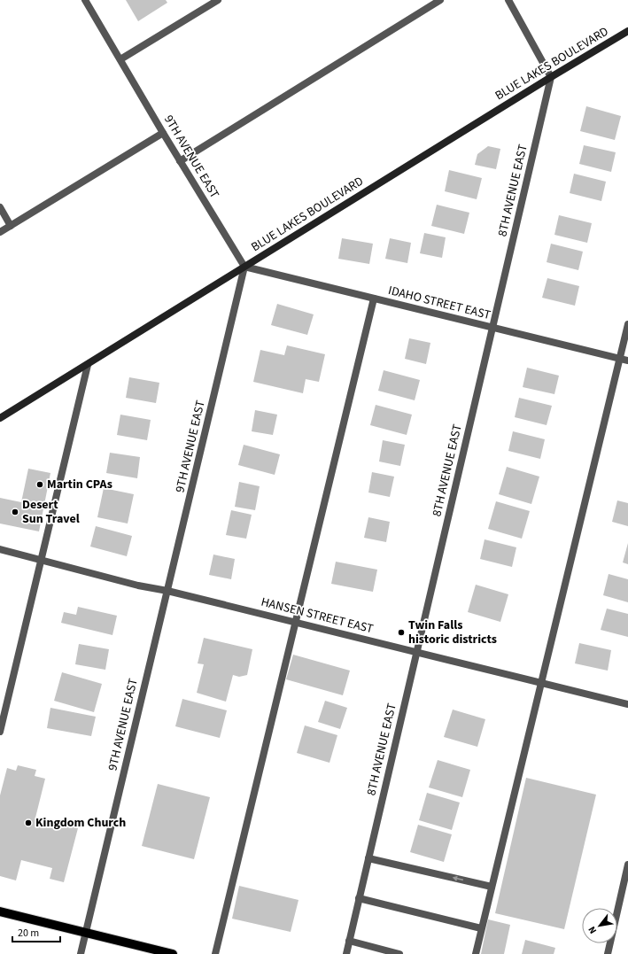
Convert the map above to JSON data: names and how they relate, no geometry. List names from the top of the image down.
{
  "streets": {
    "main road": ["BLUE LAKES BOULEVARD"],
    "street": [
      "9TH AVENUE EAST",
      "8TH AVENUE EAST",
      "IDAHO STREET EAST",
      "HANSEN STREET EAST"
    ]
  },
  "crossings": [
    ["BLUE LAKES BOULEVARD", "9TH AVENUE EAST"],
    ["BLUE LAKES BOULEVARD", "8TH AVENUE EAST"],
    ["BLUE LAKES BOULEVARD", "IDAHO STREET EAST"],
    ["9TH AVENUE EAST", "IDAHO STREET EAST"],
    ["9TH AVENUE EAST", "HANSEN STREET EAST"],
    ["8TH AVENUE EAST", "IDAHO STREET EAST"],
    ["8TH AVENUE EAST", "HANSEN STREET EAST"]
  ],
  "places": [
    "Martin CPAs",
    "Desert Sun Travel",
    "Twin Falls historic districts",
    "Kingdom Church"
  ],
  "scale_bar": "20 m",
  "north": "bottom left"
}
